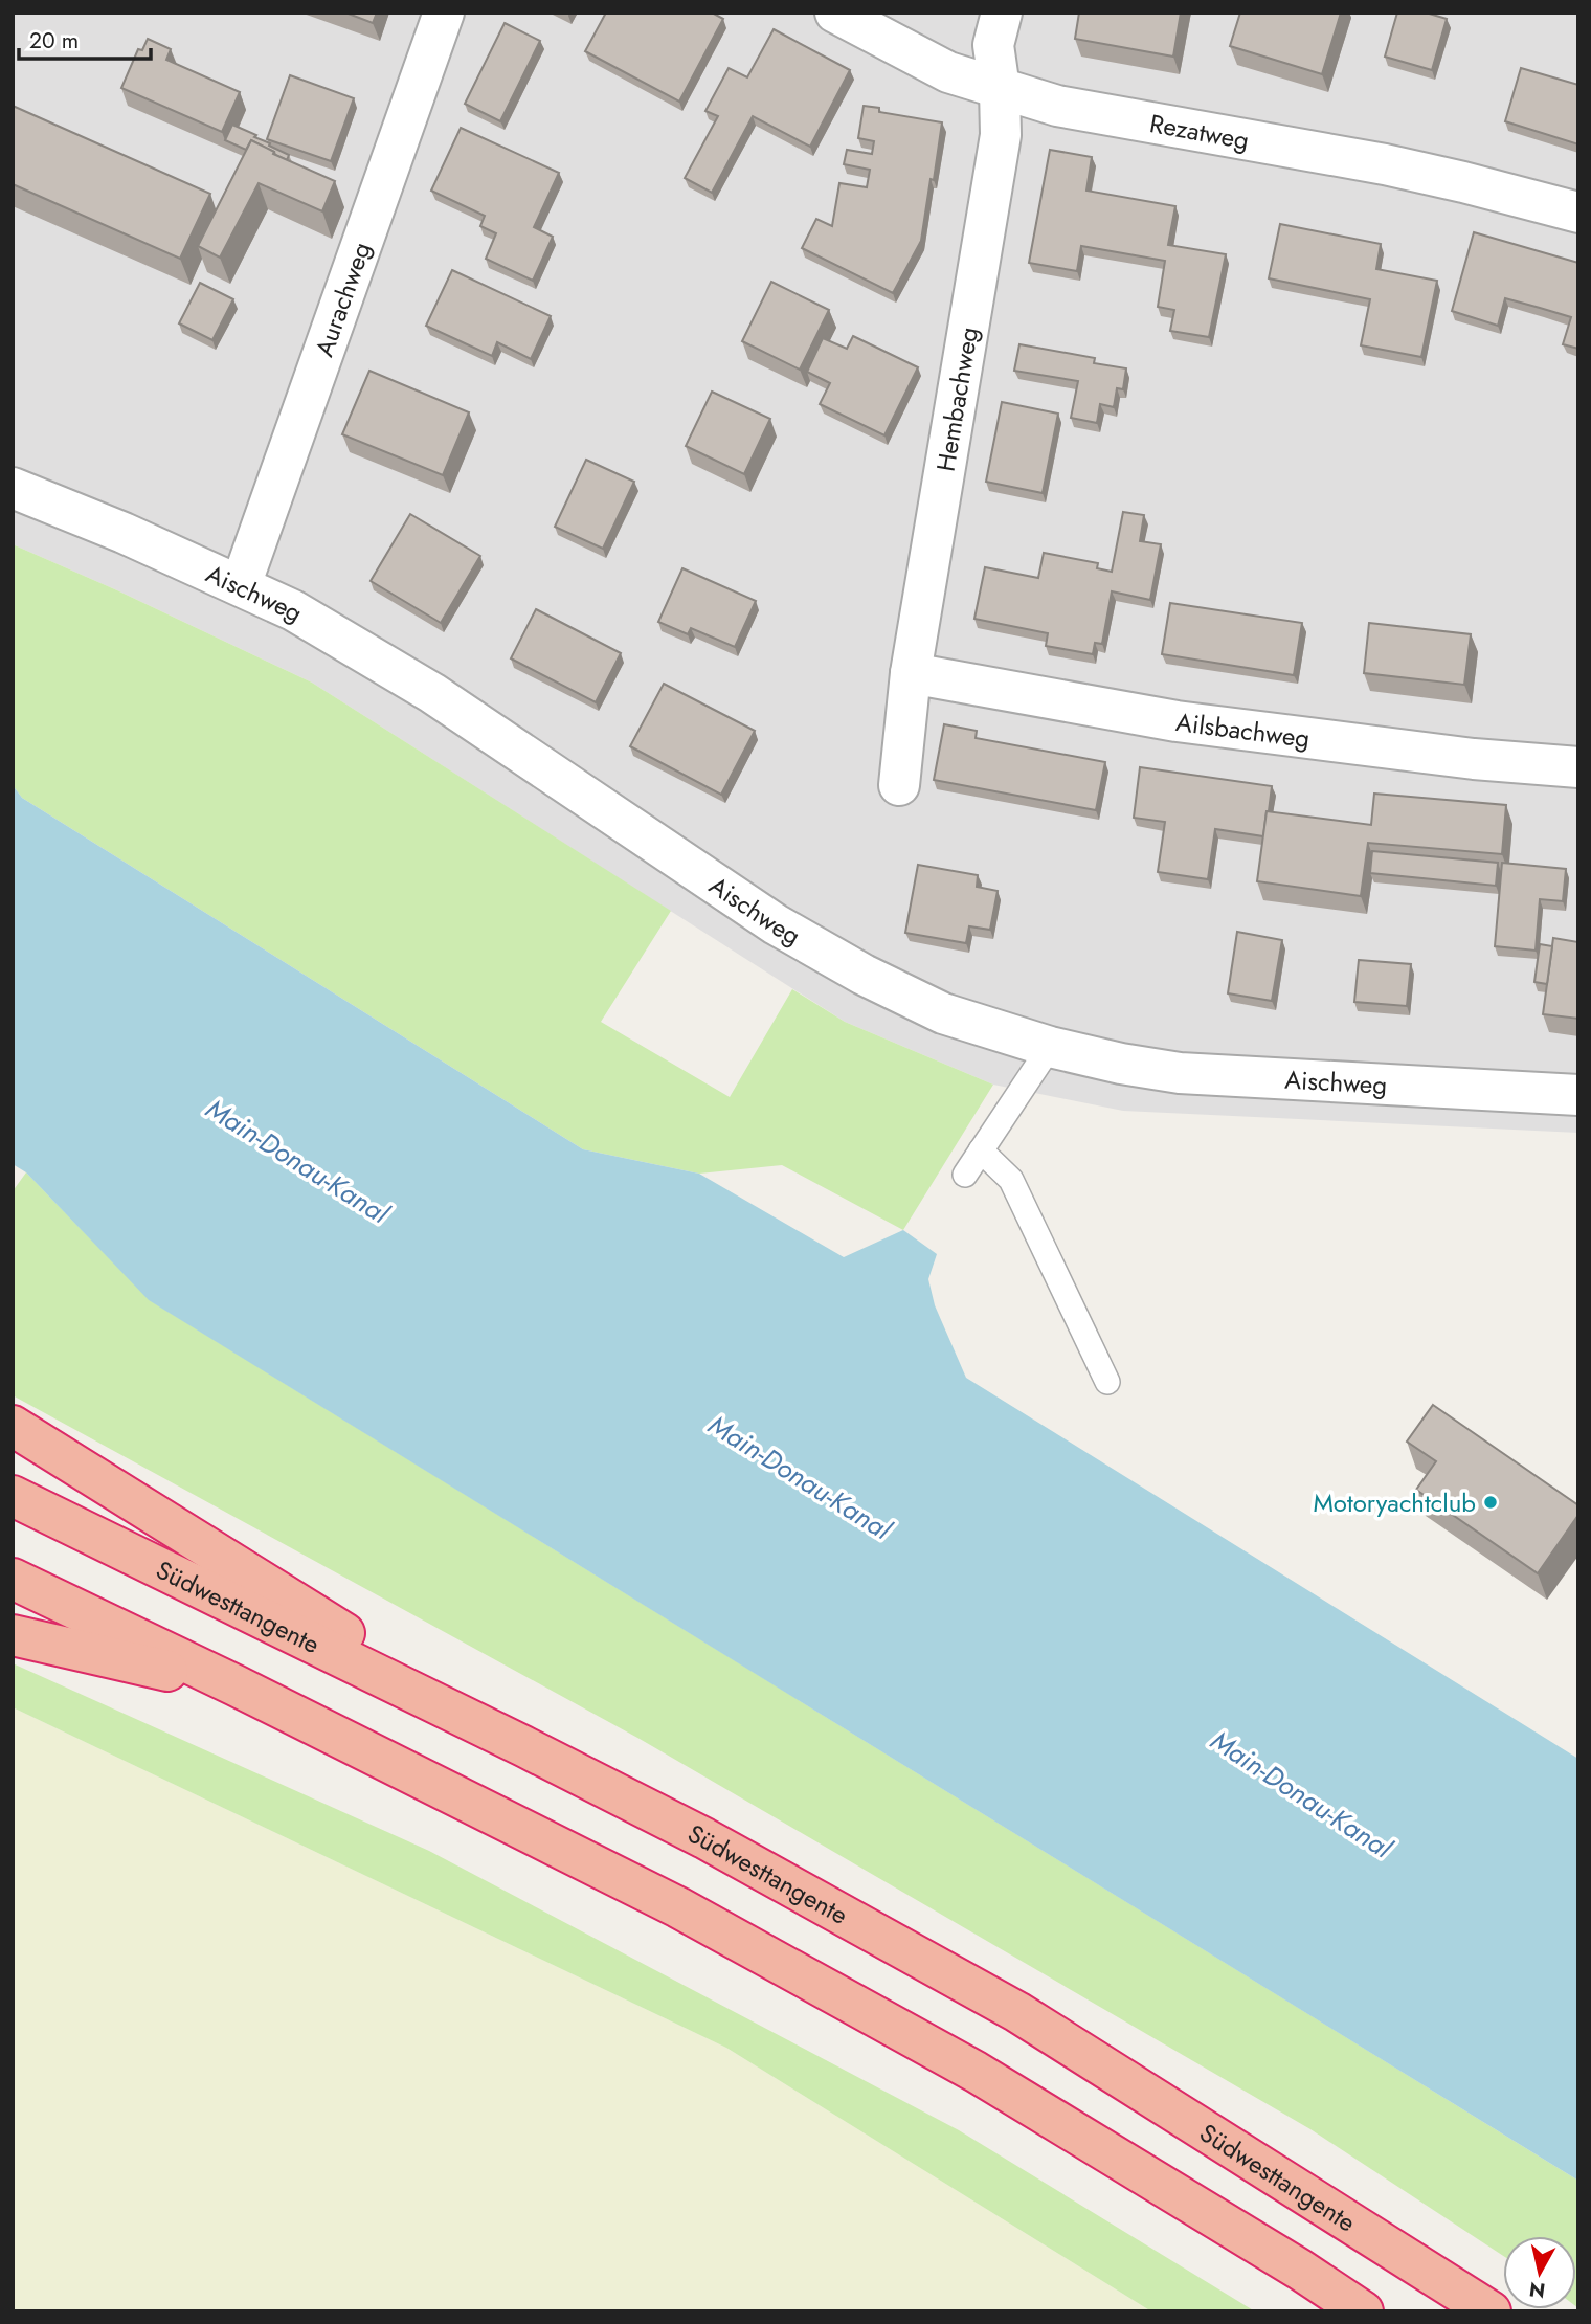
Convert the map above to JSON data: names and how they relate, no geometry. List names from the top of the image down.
{
  "streets": {
    "highway": ["Südwesttangente"],
    "street": [
      "Rezatweg",
      "Aurachweg",
      "Hembachweg",
      "Aischweg",
      "Ailsbachweg"
    ]
  },
  "crossings": [
    ["Rezatweg", "Hembachweg"],
    ["Aurachweg", "Aischweg"],
    ["Hembachweg", "Ailsbachweg"]
  ],
  "water": ["Main-Donau-Kanal"],
  "places": ["Motoryachtclub"],
  "scale_bar": "20 m",
  "north": "bottom"
}
